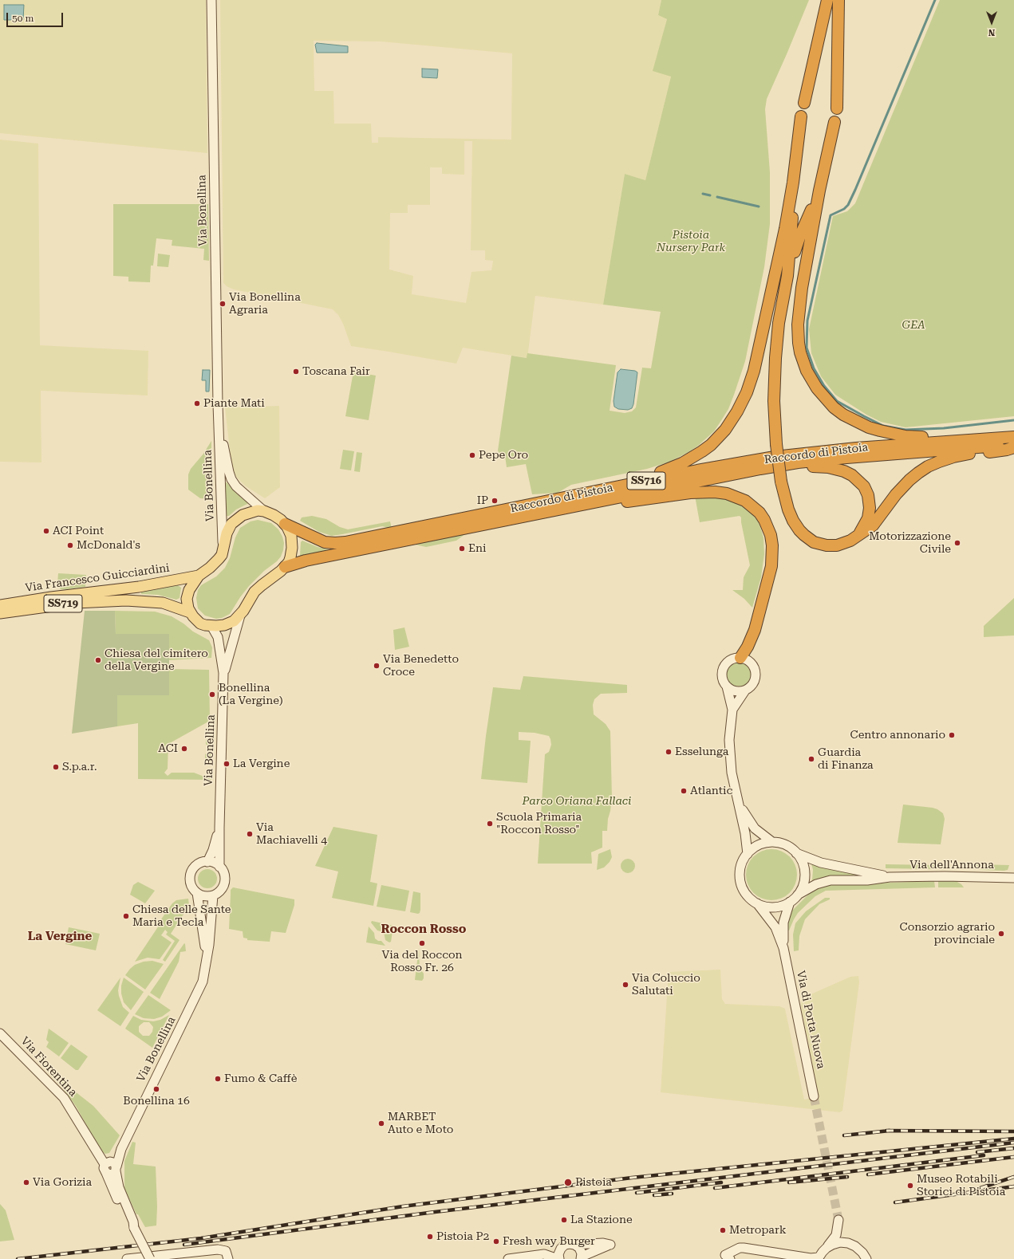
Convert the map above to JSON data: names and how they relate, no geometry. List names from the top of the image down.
{
  "streets": {
    "highway": ["Raccordo di Pistoia", "SS716"],
    "main road": [
      "Via Bonellina",
      "Via Francesco Guicciardini",
      "SS719",
      "Via dell'Annona",
      "Via di Porta Nuova",
      "Via Fiorentina"
    ]
  },
  "crossings": [
    ["Via Bonellina", "Via Fiorentina"],
    ["Via dell'Annona", "Via di Porta Nuova"]
  ],
  "districts": ["Roccon Rosso", "La Vergine"],
  "parks": ["Pistoia Nursery Park", "GEA", "Parco Oriana Fallaci"],
  "places": [
    "Via Bonellina Agraria",
    "Toscana Fair",
    "Piante Mati",
    "Pepe Oro",
    "IP",
    "ACI Point",
    "Motorizzazione Civile",
    "McDonald's",
    "Eni",
    "Chiesa del cimitero della Vergine",
    "Via Benedetto Croce",
    "Bonellina (La Vergine)",
    "Centro annonario",
    "ACI",
    "Esselunga",
    "Guardia di Finanza",
    "La Vergine",
    "S.p.a.r.",
    "Atlantic",
    "Scuola Primaria \"Roccon Rosso\"",
    "Via Machiavelli 4",
    "Chiesa delle Sante Maria e Tecla",
    "Consorzio agrario provinciale",
    "Via del Roccon Rosso Fr. 26",
    "Via Coluccio Salutati",
    "Fumo & Caffè",
    "Bonellina 16",
    "MARBET Auto e Moto",
    "Via Gorizia",
    "Pistoia",
    "Museo Rotabili Storici di Pistoia",
    "La Stazione",
    "Metropark",
    "Pistoia P2",
    "Fresh way Burger"
  ],
  "scale_bar": "50 m",
  "north": "bottom"
}
